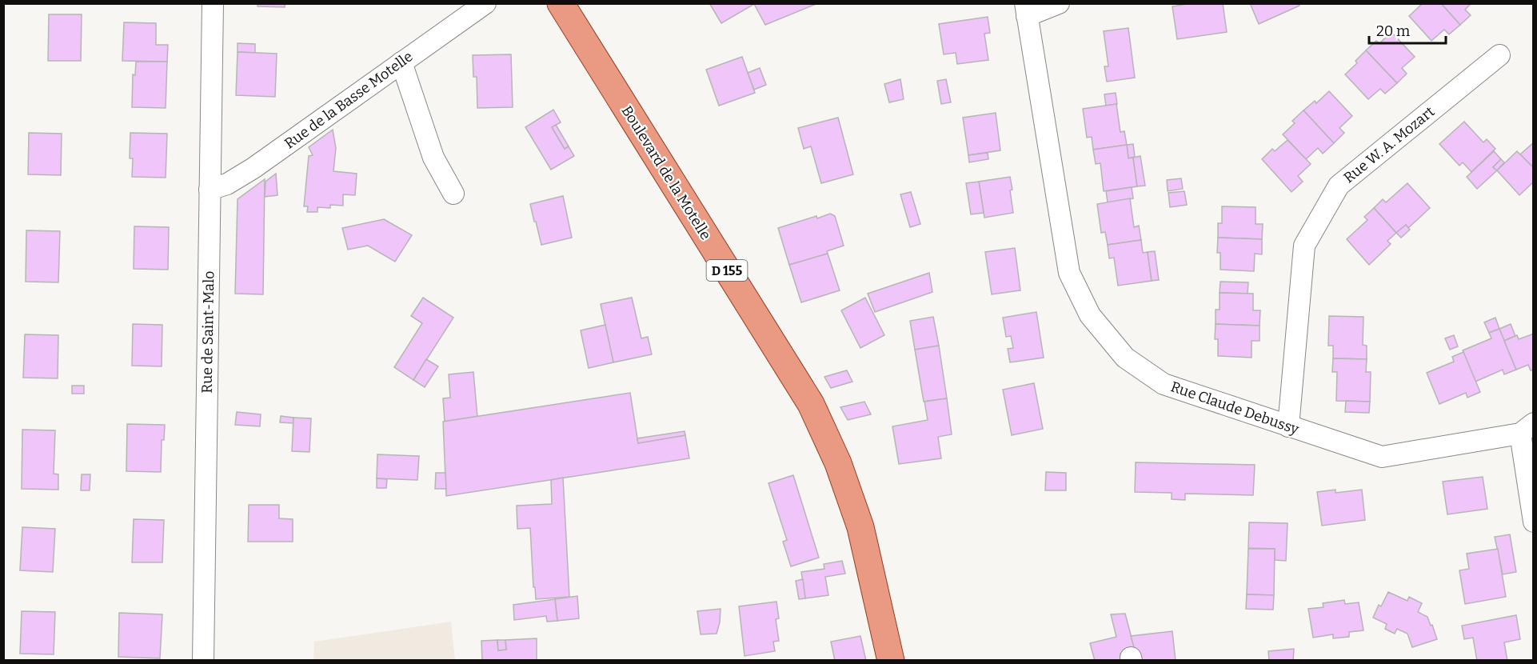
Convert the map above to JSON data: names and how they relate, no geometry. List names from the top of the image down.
{
  "streets": {
    "main road": ["Boulevard de la Motelle", "D 155"],
    "street": [
      "Rue de la Basse Motelle",
      "Rue W. A. Mozart",
      "Rue de Saint-Malo",
      "Rue Claude Debussy"
    ]
  },
  "crossings": [
    ["Rue de la Basse Motelle", "Rue de Saint-Malo"],
    ["Rue W. A. Mozart", "Rue Claude Debussy"]
  ],
  "scale_bar": "20 m"
}
